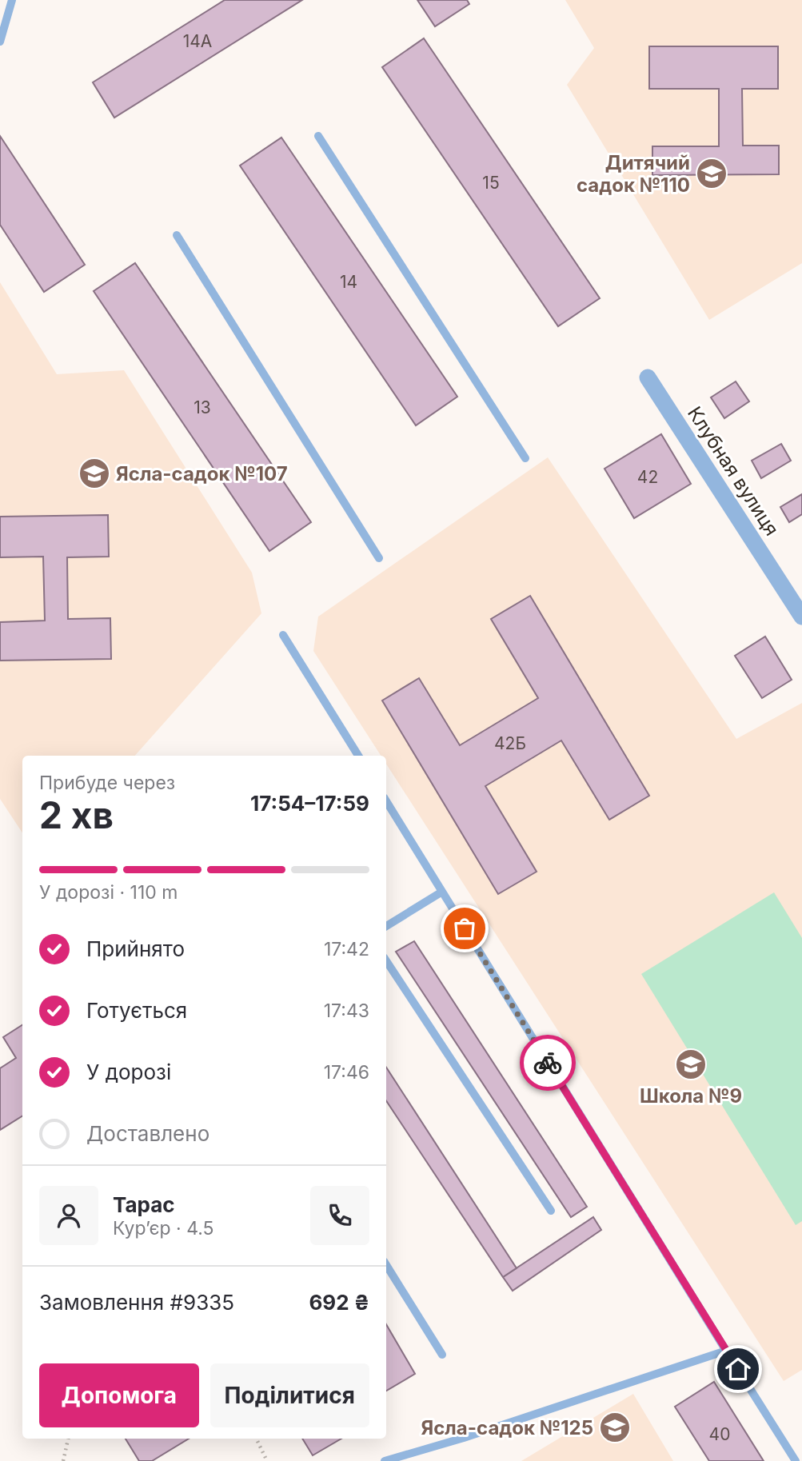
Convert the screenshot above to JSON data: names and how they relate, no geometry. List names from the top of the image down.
{
  "streets": {
    "street": ["Клубная вулиця"]
  },
  "places": {
    "school or university": [
      "Дитячий садок №110",
      "Ясла-садок №107",
      "Школа №9",
      "Ясла-садок №125"
    ]
  },
  "house_numbers": [
    "14А",
    "15",
    "14",
    "13",
    "42",
    "42Б",
    "40"
  ],
  "page": {
    "heading": ["2 хв", "Прибуде через", "17:54–17:59"],
    "panel": [
      "Тарас",
      "Кур’єр · 4.5",
      "Замовлення #9335",
      "692 ₴"
    ],
    "bar": "У дорозі · 110 m",
    "list": [
      ["Прийнято", "17:42"],
      ["Готується", "17:43"],
      ["У дорозі", "17:46"],
      "Доставлено"
    ],
    "buttons": ["Допомога", "Поділитися"]
  }
}
